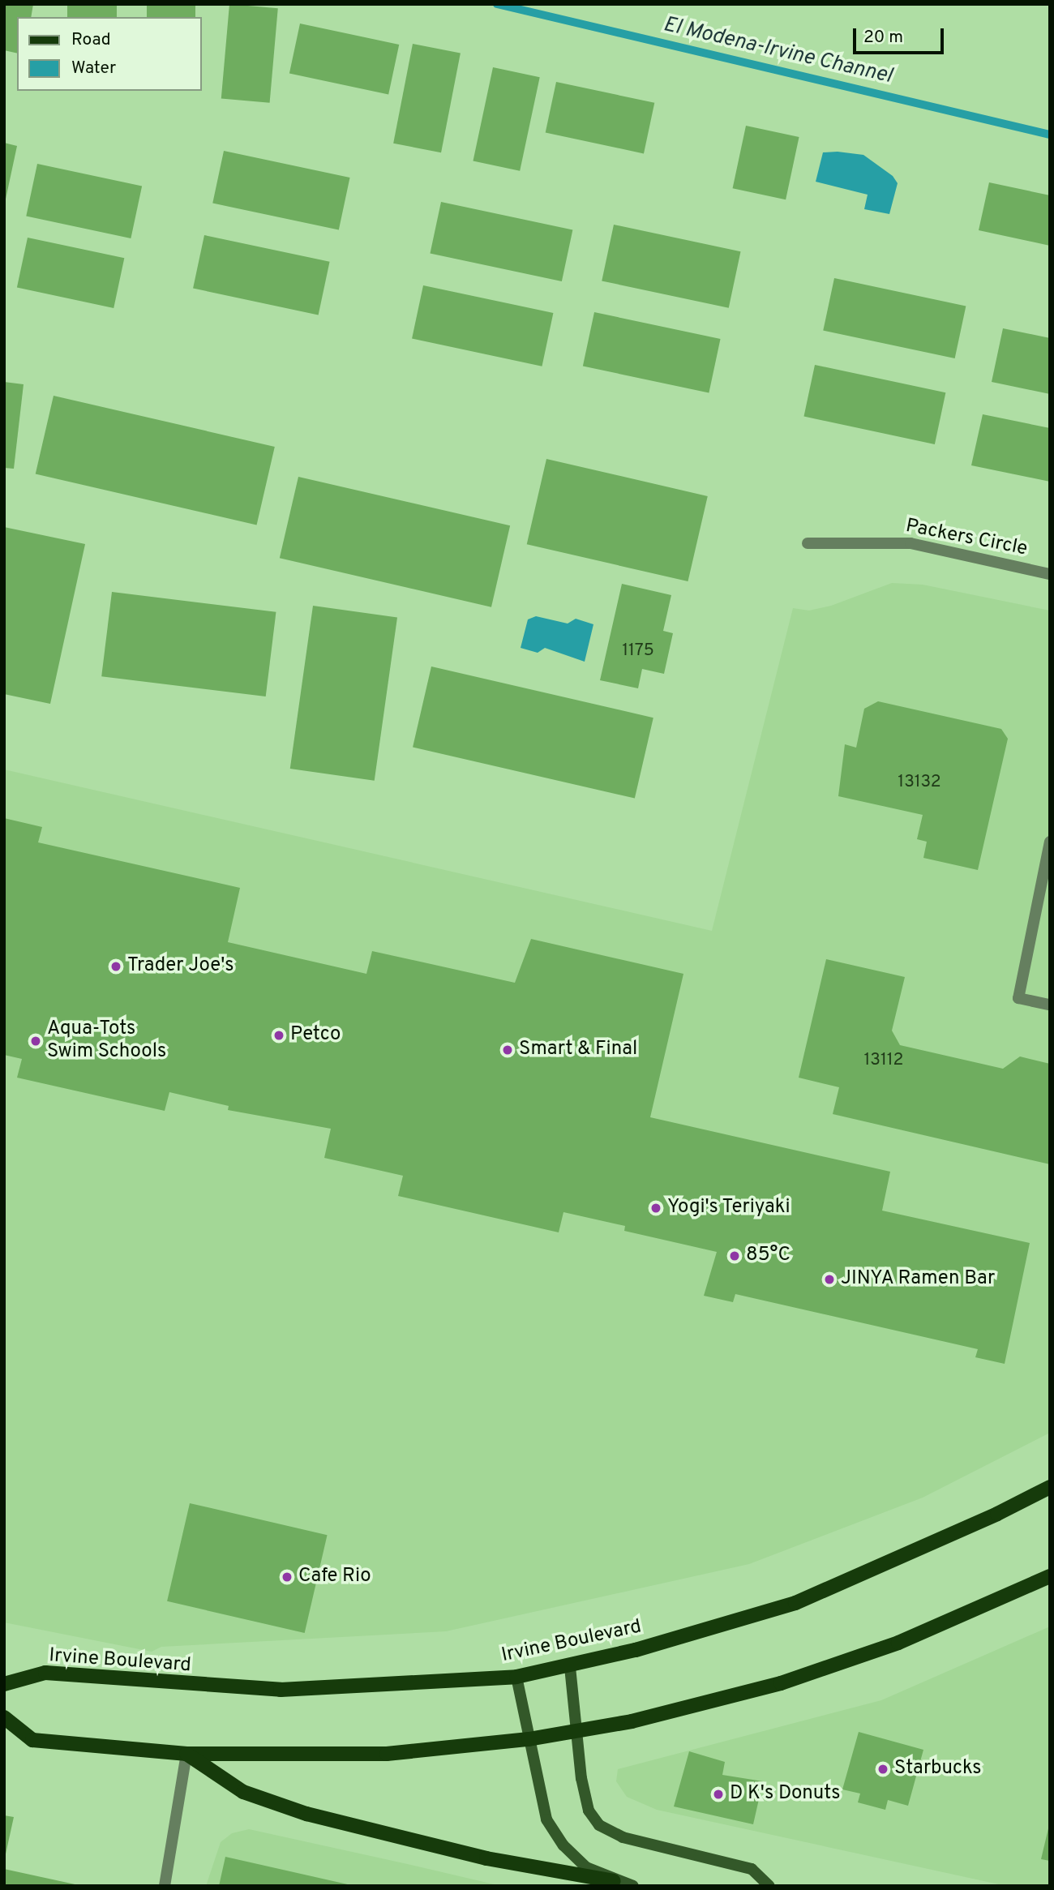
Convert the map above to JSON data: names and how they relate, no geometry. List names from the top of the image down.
{
  "streets": {
    "main road": ["Irvine Boulevard"],
    "street": ["Packers Circle"]
  },
  "water": ["El Modena-Irvine Channel"],
  "places": [
    "Trader Joe's",
    "Petco",
    "Aqua-Tots Swim Schools",
    "Smart & Final",
    "Yogi's Teriyaki",
    "85°C",
    "JINYA Ramen Bar",
    "Cafe Rio",
    "Starbucks",
    "D K's Donuts"
  ],
  "house_numbers": ["1175", "13132", "13112"],
  "legend": ["Road", "Water"],
  "scale_bar": "20 m"
}
